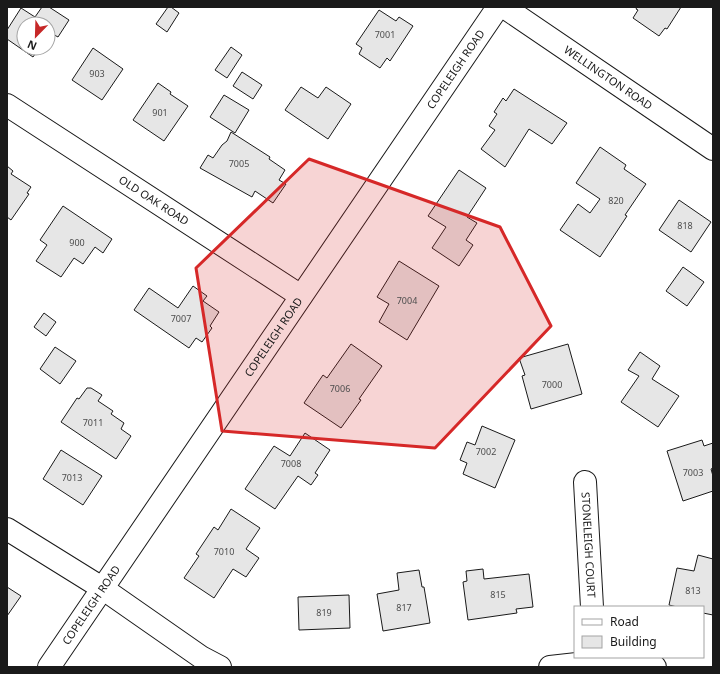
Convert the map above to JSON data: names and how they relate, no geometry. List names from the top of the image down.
{
  "streets": {
    "street": [
      "COPELEIGH ROAD",
      "WELLINGTON ROAD",
      "OLD OAK ROAD",
      "STONELEIGH COURT"
    ]
  },
  "crossings": [
    ["COPELEIGH ROAD", "OLD OAK ROAD"]
  ],
  "house_numbers": [
    "7001",
    "903",
    "901",
    "7005",
    "820",
    "818",
    "900",
    "7004",
    "7007",
    "7000",
    "7006",
    "7011",
    "7002",
    "7008",
    "7003",
    "7013",
    "7010",
    "813",
    "815",
    "817",
    "819"
  ],
  "legend": ["Road", "Building"],
  "north": "bottom left"
}
